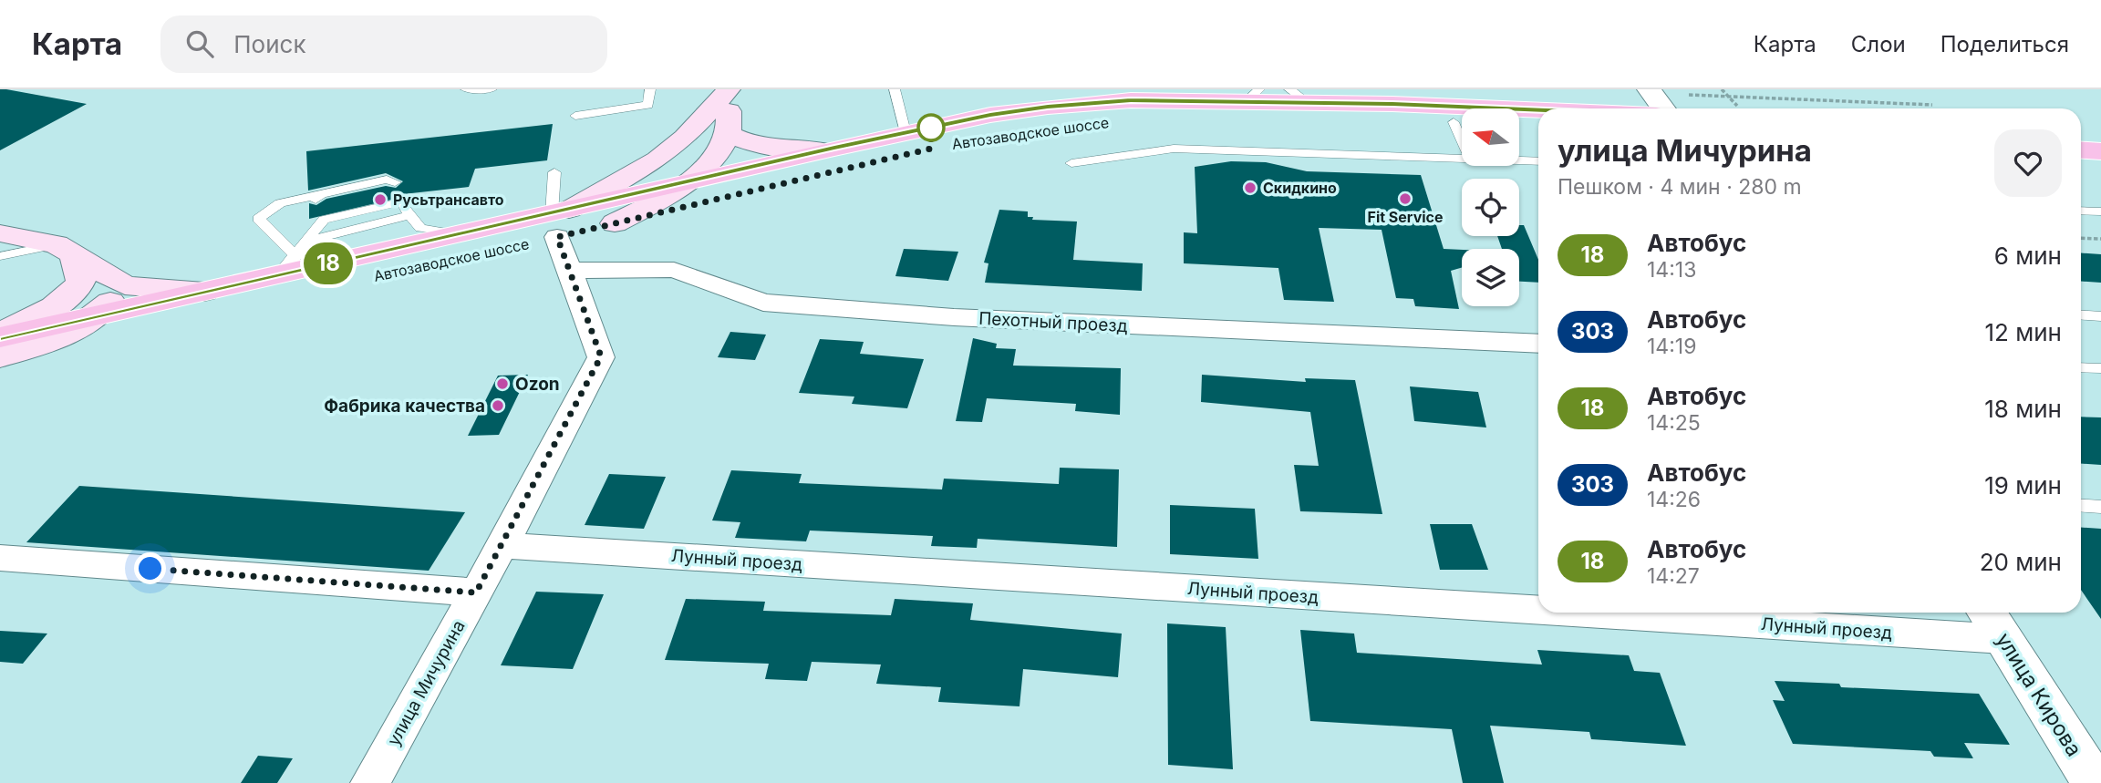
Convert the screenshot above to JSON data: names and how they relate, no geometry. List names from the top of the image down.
{
  "streets": {
    "main road": ["Автозаводское шоссе"],
    "street": [
      "Пехотный проезд",
      "Лунный проезд",
      "улица Мичурина",
      "улица Кирова"
    ]
  },
  "crossings": [
    ["Автозаводское шоссе", "улица Мичурина"],
    ["Пехотный проезд", "улица Мичурина"],
    ["Лунный проезд", "улица Мичурина"],
    ["Лунный проезд", "улица Кирова"]
  ],
  "places": [
    "Скидкино",
    "Fit Service",
    "Русьтрансавто",
    "Ozon",
    "Фабрика качества"
  ],
  "lines": ["bus line 18"],
  "north": "left",
  "page": {
    "header": "Карта",
    "search": "Поиск",
    "nav": ["Карта", "Слои", "Поделиться"],
    "on_map": "18",
    "heading": ["улица Мичурина", "Пешком · 4 мин · 280 m"],
    "list": [
      {
        "mark": "18",
        "name": "Автобус",
        "note": "14:13",
        "value": "6 мин"
      },
      {
        "mark": "303",
        "name": "Автобус",
        "note": "14:19",
        "value": "12 мин"
      },
      {
        "mark": "18",
        "name": "Автобус",
        "note": "14:25",
        "value": "18 мин"
      },
      {
        "mark": "303",
        "name": "Автобус",
        "note": "14:26",
        "value": "19 мин"
      },
      {
        "mark": "18",
        "name": "Автобус",
        "note": "14:27",
        "value": "20 мин"
      }
    ]
  }
}
